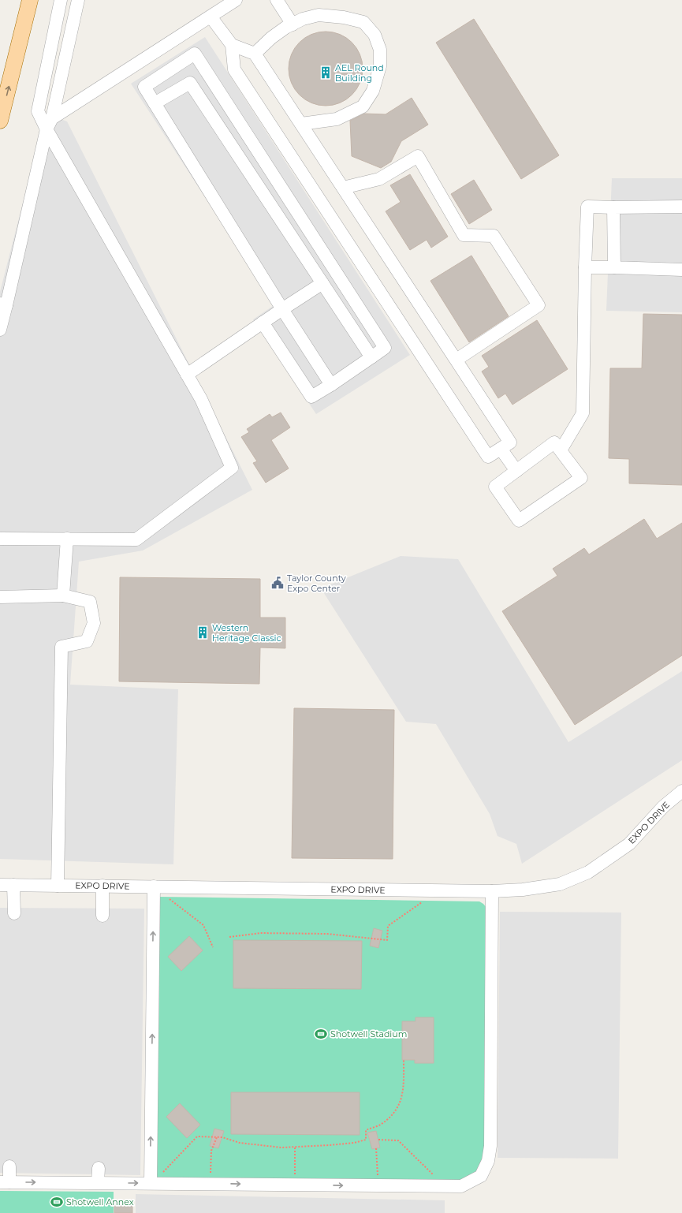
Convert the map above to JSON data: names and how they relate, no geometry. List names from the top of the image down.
{
  "streets": {
    "street": ["EXPO DRIVE"]
  },
  "places": {
    "building": ["AEL Round Building", "Western Heritage Classic"],
    "public building": ["Taylor County Expo Center"],
    "sports": ["Shotwell Stadium", "Shotwell Annex"]
  }
}
